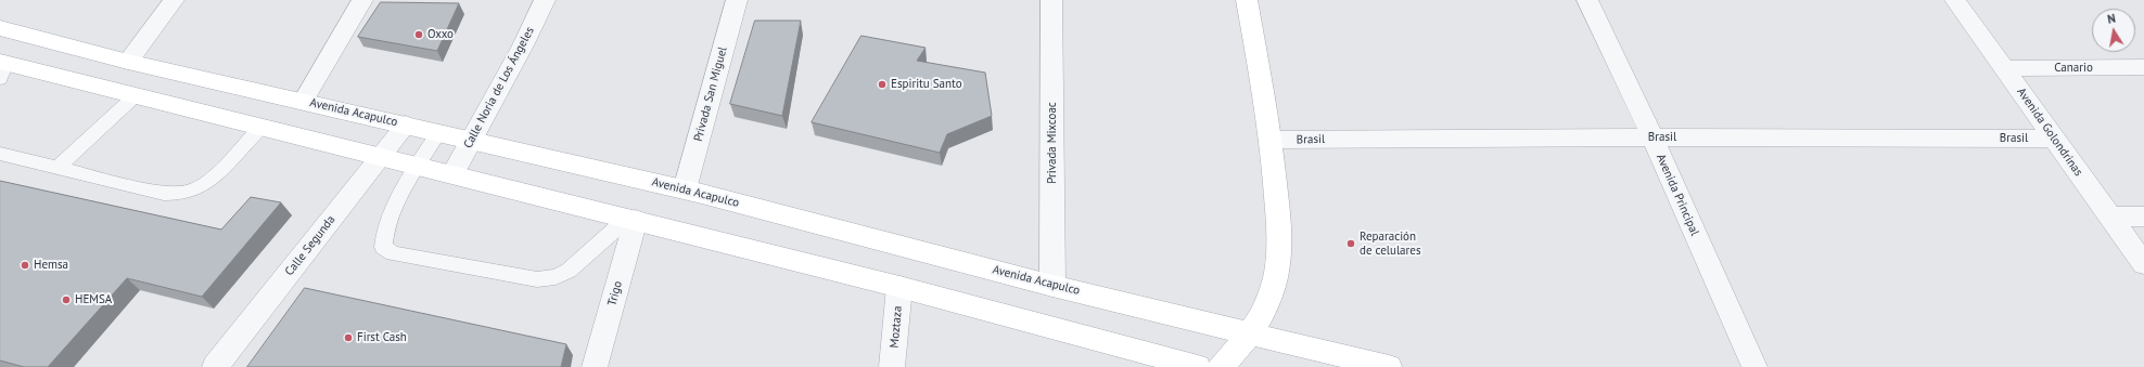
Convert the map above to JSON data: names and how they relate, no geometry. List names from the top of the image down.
{
  "streets": {
    "main road": ["Avenida Acapulco"],
    "street": [
      "Canario",
      "Calle Noria de Los Ángeles",
      "Privada San Miguel",
      "Avenida Golondrinas",
      "Brasil",
      "Privada Mixcoac",
      "Avenida Principal",
      "Calle Segunda",
      "Trigo",
      "Moztaza"
    ]
  },
  "crossings": [
    ["Canario", "Avenida Golondrinas"],
    ["Calle Noria de Los Ángeles", "Avenida Acapulco"],
    ["Privada San Miguel", "Avenida Acapulco"],
    ["Avenida Acapulco", "Privada Mixcoac"],
    ["Avenida Acapulco", "Calle Segunda"],
    ["Avenida Golondrinas", "Brasil"],
    ["Brasil", "Avenida Principal"]
  ],
  "places": [
    "Oxxo",
    "Espiritu Santo",
    "Reparación de celulares",
    "Hemsa",
    "HEMSA",
    "First Cash"
  ],
  "north": "top"
}
